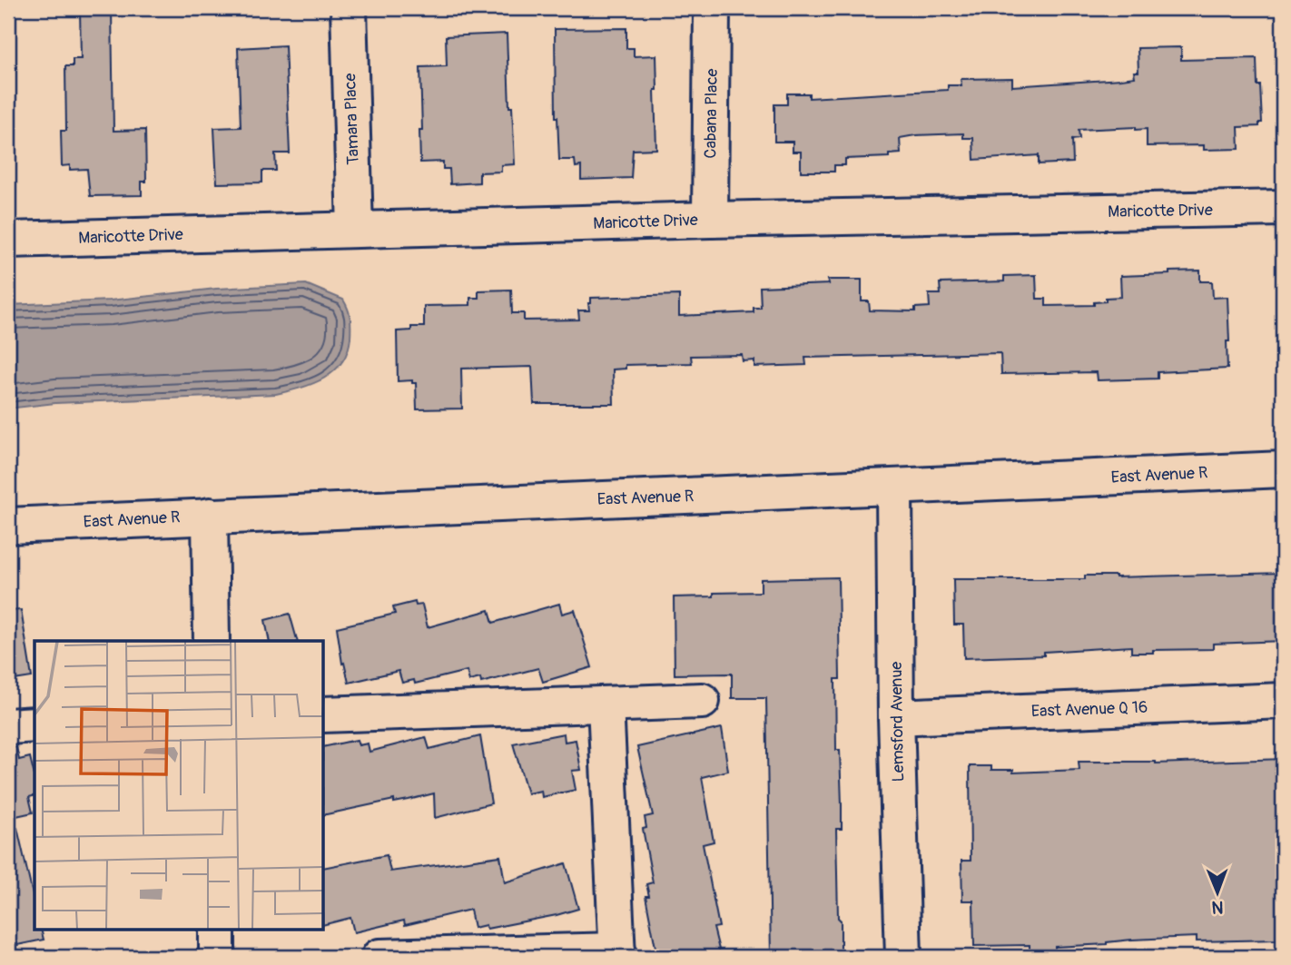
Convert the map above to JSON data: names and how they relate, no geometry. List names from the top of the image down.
{
  "streets": {
    "street": [
      "Cabana Place",
      "Tamara Place",
      "Maricotte Drive",
      "East Avenue R",
      "East Avenue Q 16",
      "Lemsford Avenue"
    ]
  },
  "crossings": [
    ["Cabana Place", "Maricotte Drive"],
    ["Tamara Place", "Maricotte Drive"],
    ["East Avenue R", "Lemsford Avenue"],
    ["East Avenue Q 16", "Lemsford Avenue"]
  ],
  "north": "bottom"
}
